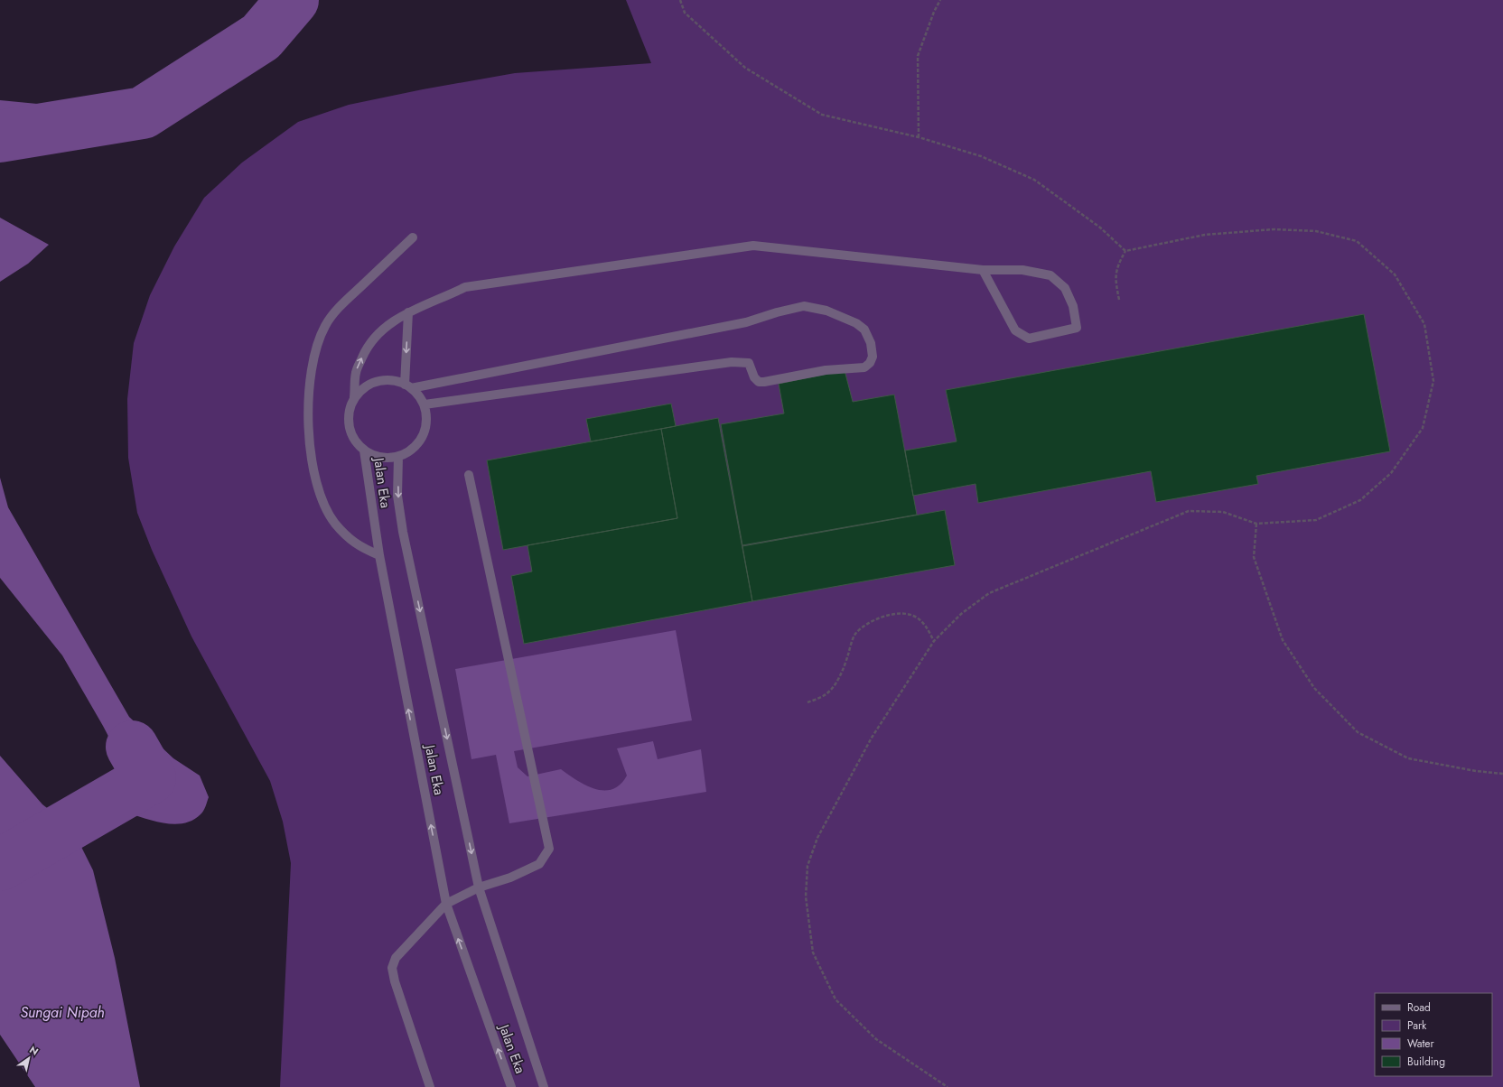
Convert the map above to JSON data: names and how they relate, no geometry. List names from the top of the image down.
{
  "streets": {
    "street": ["Jalan Eka"]
  },
  "water": ["Sungai Nipah"],
  "legend": [
    "Road",
    "Park",
    "Water",
    "Building"
  ],
  "north": "top right"
}
